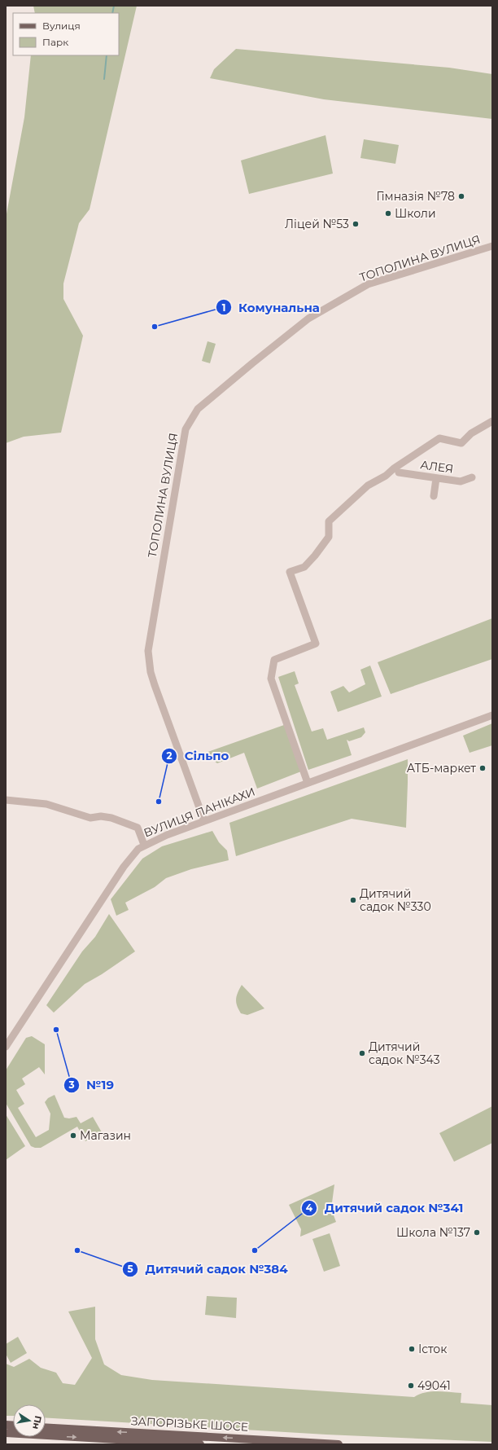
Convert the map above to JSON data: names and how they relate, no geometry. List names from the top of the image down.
{
  "streets": {
    "main road": ["ЗАПОРІЗЬКЕ ШОСЕ"],
    "street": ["ТОПОЛИНА ВУЛИЦЯ", "АЛЕЯ", "ВУЛИЦЯ ПАНІКАХИ"]
  },
  "crossings": [
    ["ТОПОЛИНА ВУЛИЦЯ", "ВУЛИЦЯ ПАНІКАХИ"]
  ],
  "places": [
    "Гімназія №78",
    "Школи",
    "Ліцей №53",
    "Комунальна",
    "АТБ-маркет",
    "Сільпо",
    "Дитячий садок №330",
    "№19",
    "Дитячий садок №343",
    "Магазин",
    "Школа №137",
    "Дитячий садок №384",
    "Дитячий садок №341",
    "Істок",
    "49041"
  ],
  "legend": ["Вулиця", "Парк"],
  "north": "right"
}
